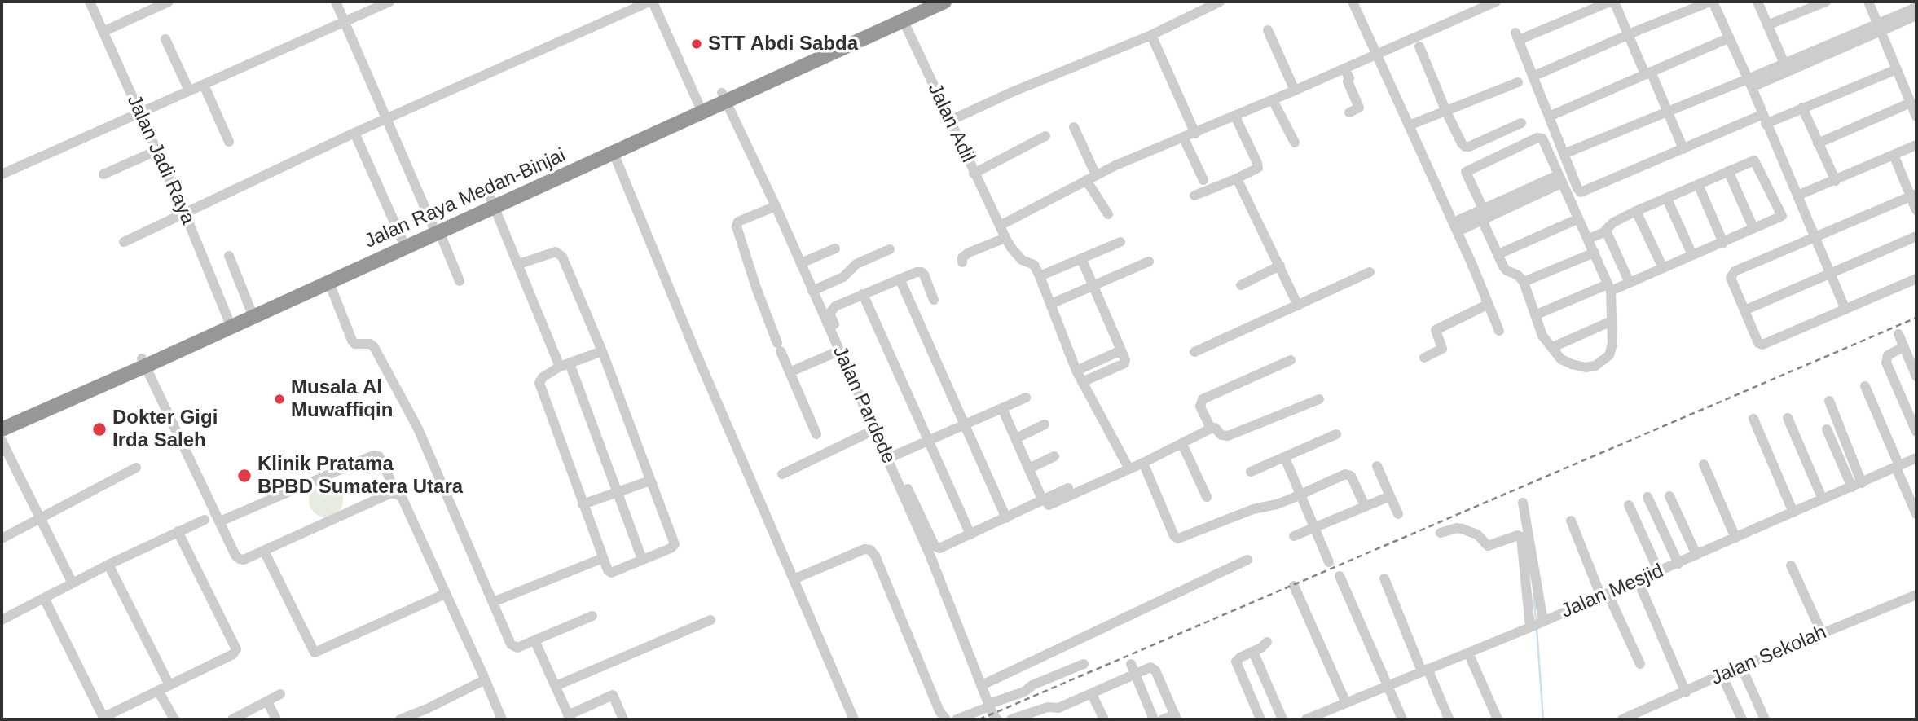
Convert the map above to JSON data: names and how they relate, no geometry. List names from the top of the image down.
{
  "streets": {
    "highway": ["Jalan Raya Medan-Binjai"],
    "street": [
      "Jalan Adil",
      "Jalan Jadi Raya",
      "Jalan Pardede",
      "Jalan Mesjid",
      "Jalan Sekolah"
    ]
  },
  "crossings": [
    ["Jalan Adil", "Jalan Raya Medan-Binjai"],
    ["Jalan Jadi Raya", "Jalan Raya Medan-Binjai"],
    ["Jalan Raya Medan-Binjai", "Jalan Pardede"]
  ],
  "places": [
    "STT Abdi Sabda",
    "Musala Al Muwaffiqin",
    "Dokter Gigi Irda Saleh",
    "Klinik Pratama BPBD Sumatera Utara"
  ]
}
